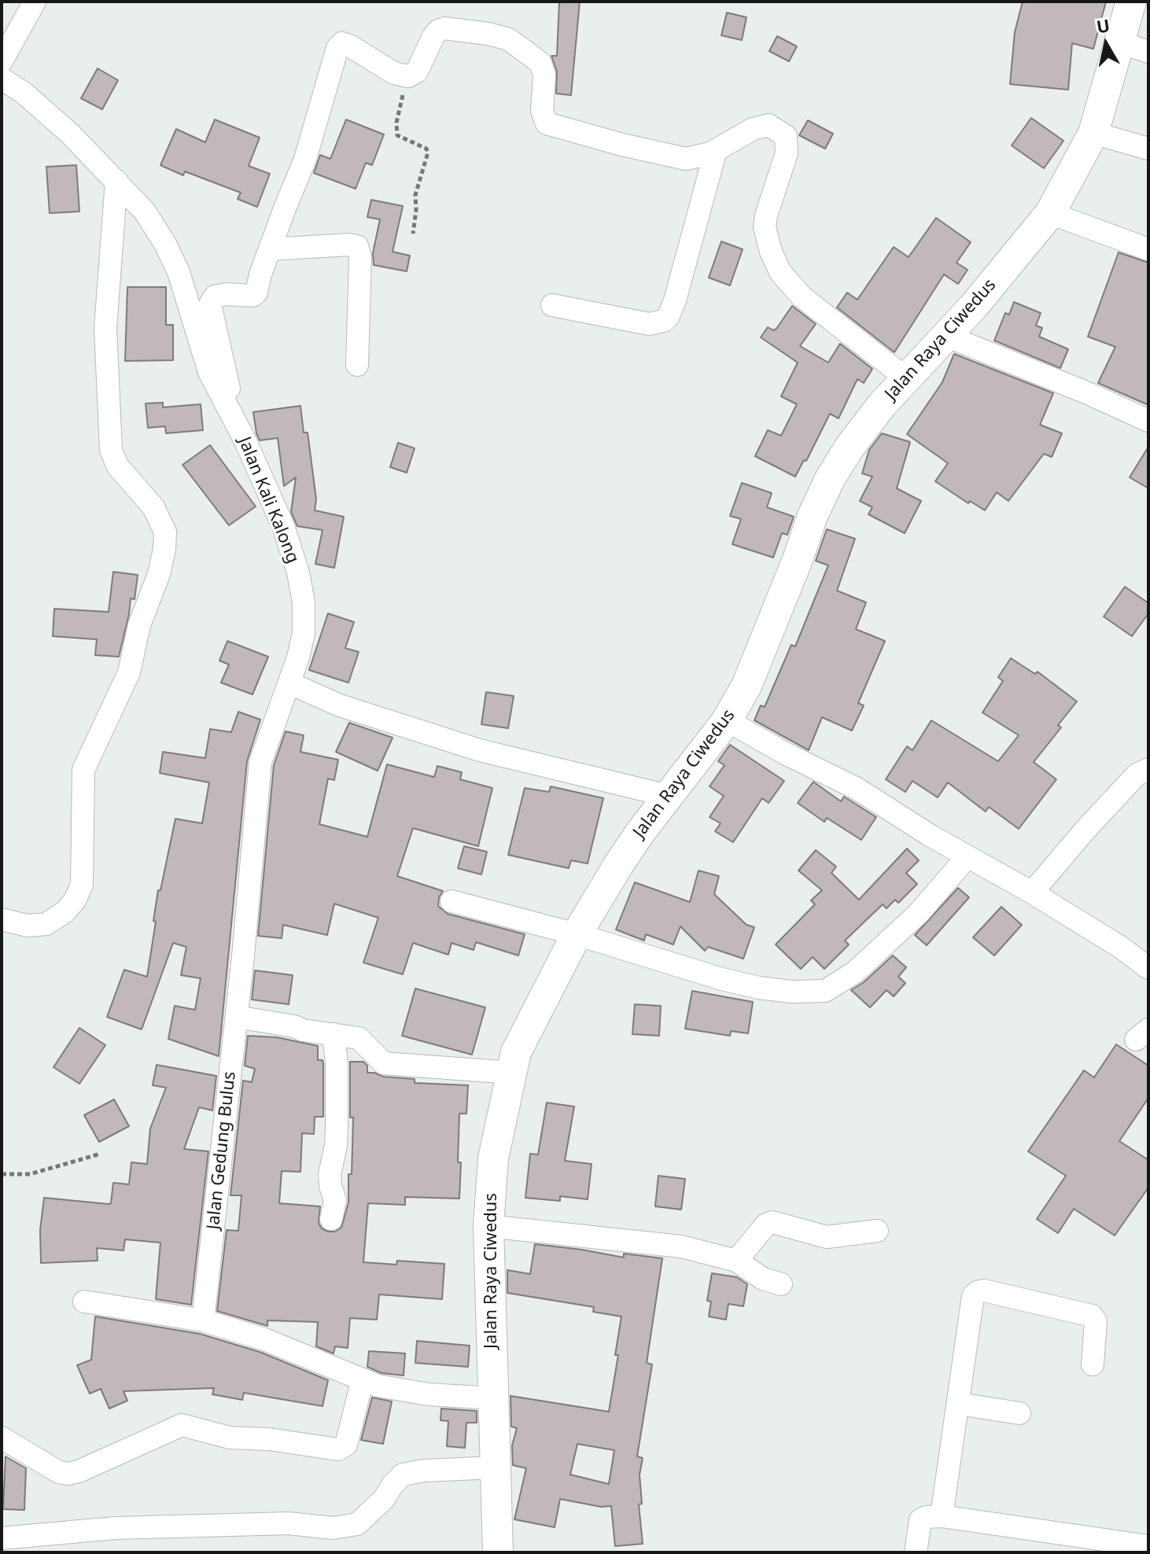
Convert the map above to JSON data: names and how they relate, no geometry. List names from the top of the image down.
{
  "streets": {
    "street": ["Jalan Raya Ciwedus", "Jalan Kali Kalong", "Jalan Gedung Bulus"]
  },
  "crossings": [
    ["Jalan Kali Kalong", "Jalan Gedung Bulus"]
  ],
  "north": "top"
}
